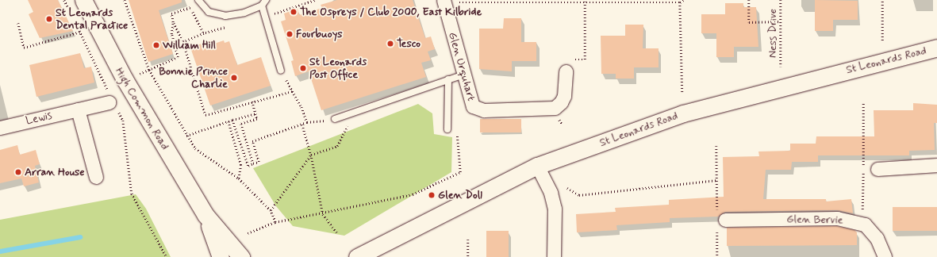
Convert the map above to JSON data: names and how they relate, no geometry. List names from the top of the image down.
{
  "streets": {
    "street": [
      "St Leonards Road",
      "Glen Urquhart",
      "High Common Road",
      "Lewis",
      "Glen Bervie"
    ],
    "path": ["Ness Drive"]
  },
  "places": [
    "The Ospreys / Club 2000, East Kilbride",
    "St Leonards Dental Practice",
    "Fourbuoys",
    "Tesco",
    "William Hill",
    "St Leonards Post Office",
    "Bonnie Prince Charlie",
    "Arran House",
    "Glen Doll"
  ]
}
